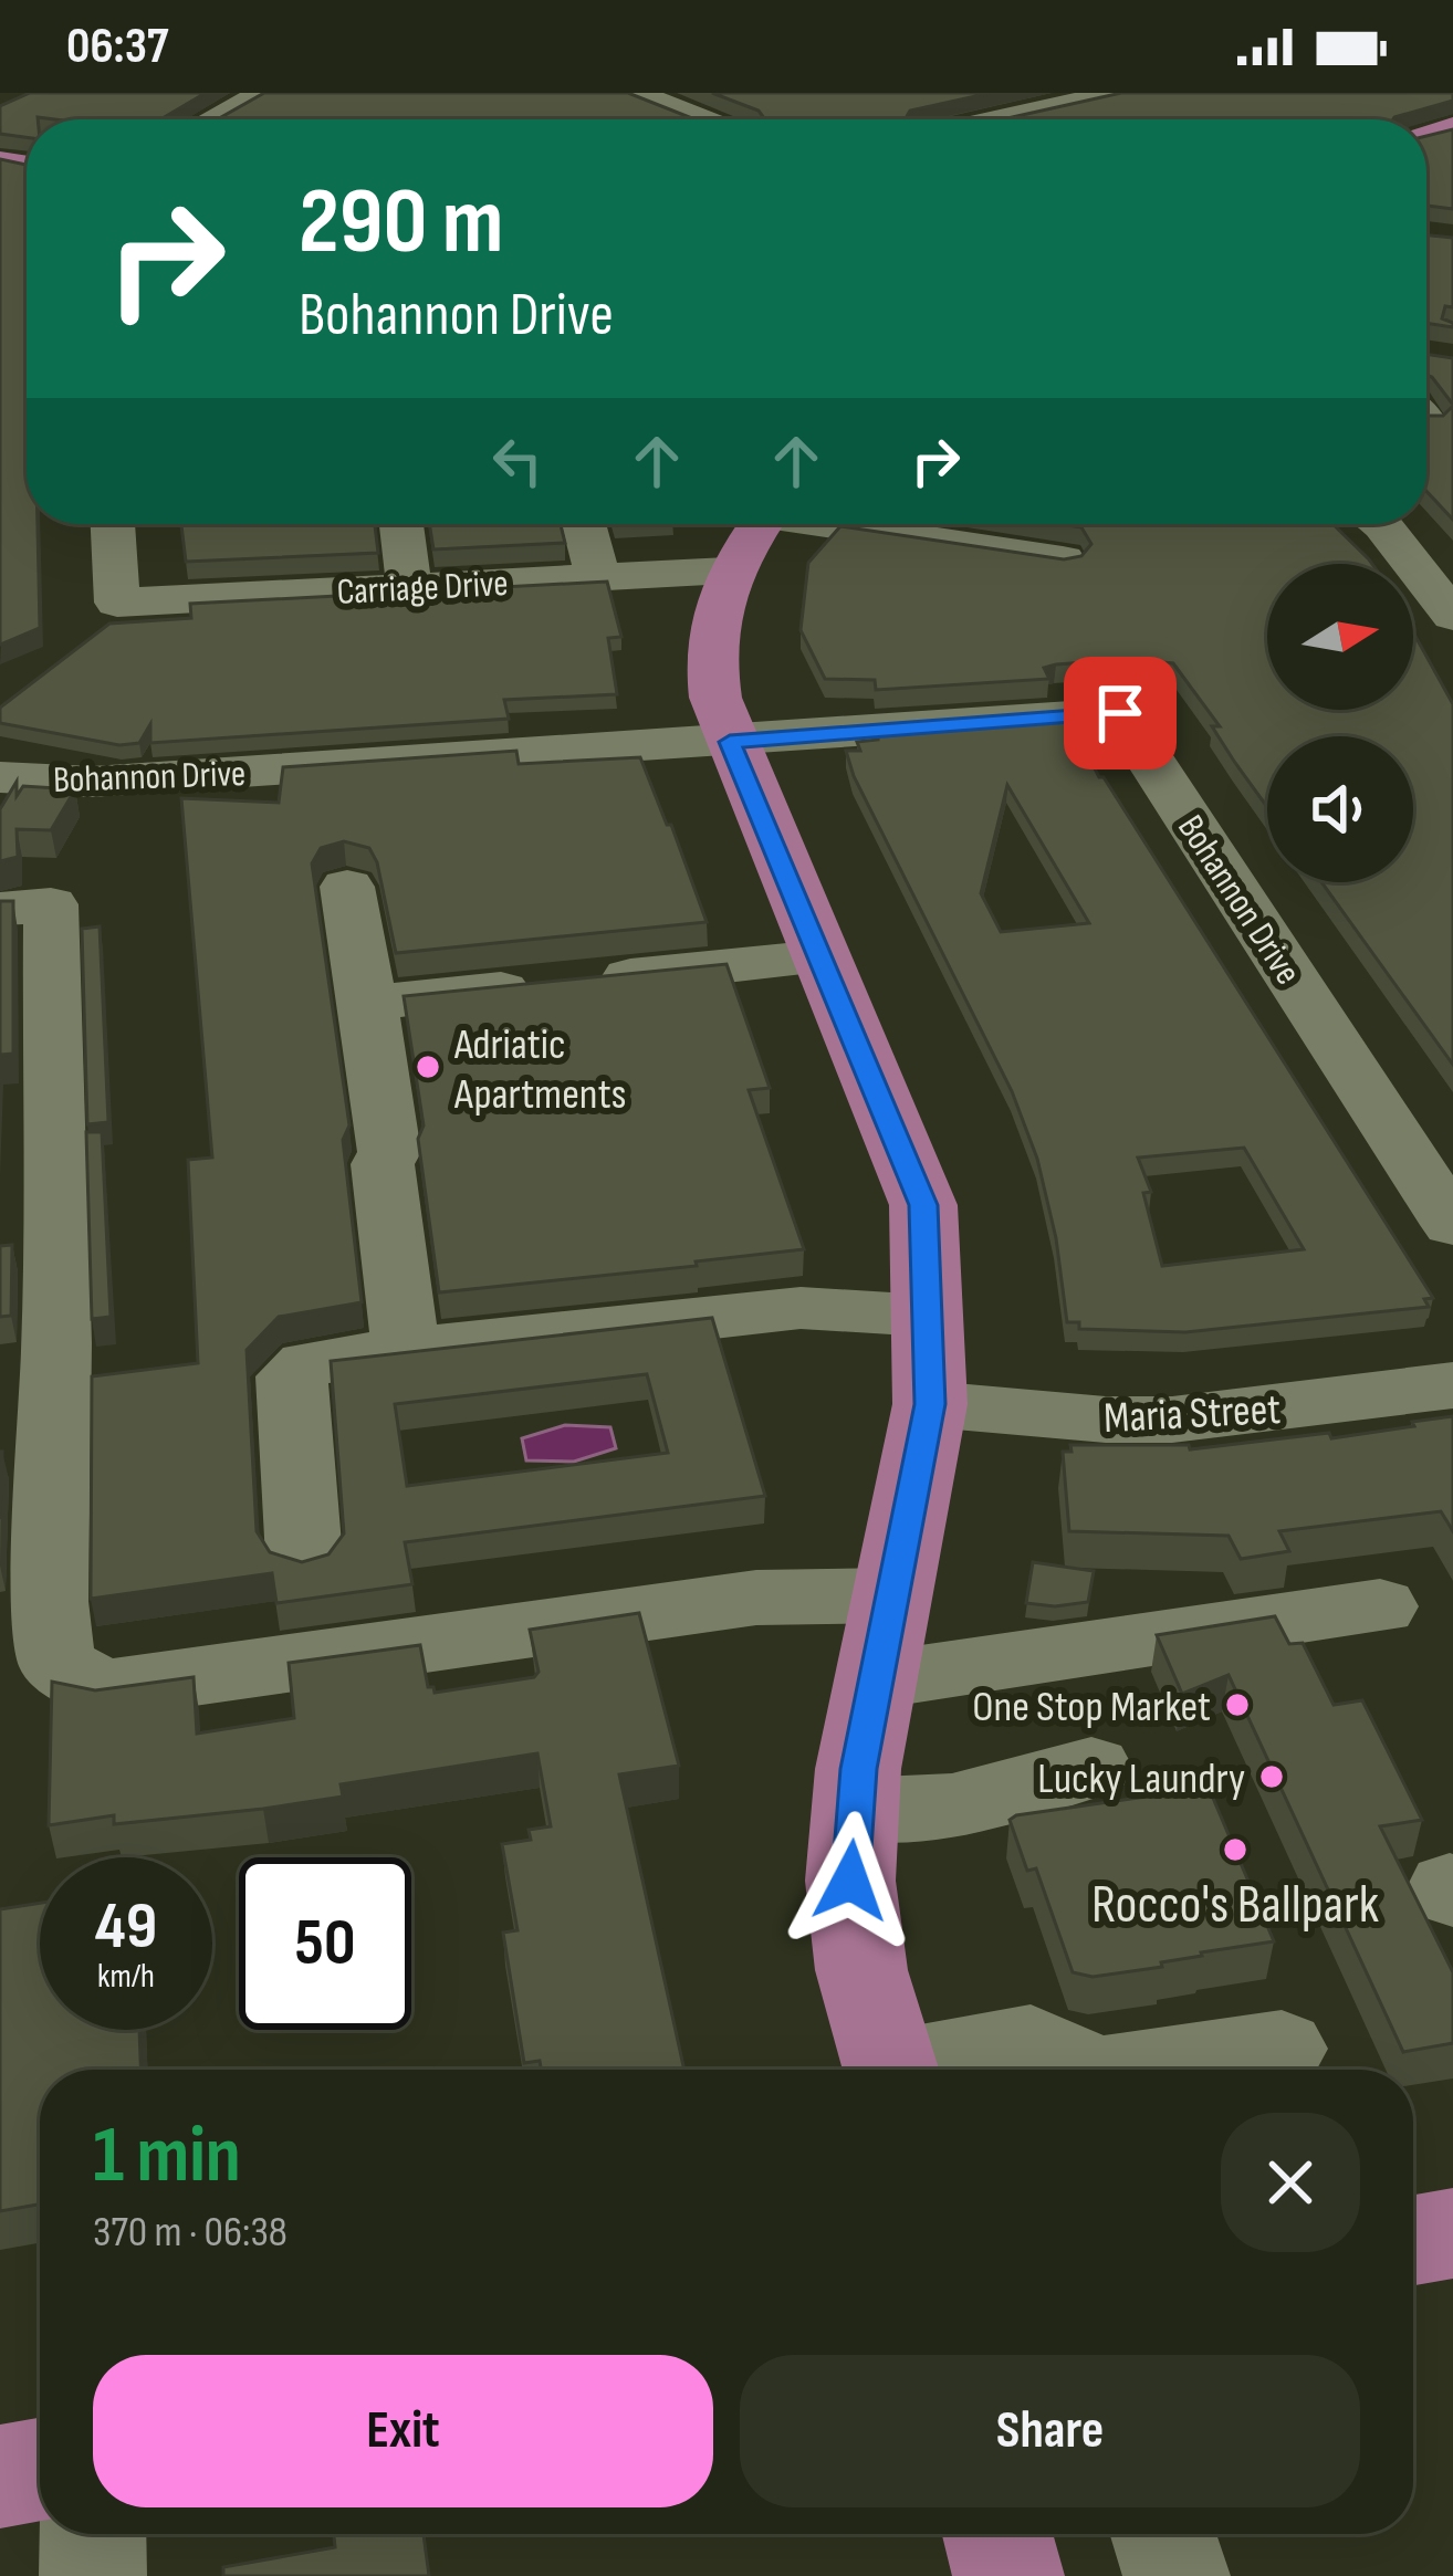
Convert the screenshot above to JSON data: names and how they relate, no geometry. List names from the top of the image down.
{
  "streets": {
    "street": ["Carriage Drive", "Bohannon Drive", "Maria Street"]
  },
  "places": [
    "Adriatic Apartments",
    "One Stop Market",
    "Lucky Laundry",
    "Rocco's Ballpark"
  ],
  "north": "right",
  "page": {
    "status": "06:37",
    "turn": ["290 m", "Bohannon Drive"],
    "speed": "49 km/h",
    "limit": "50",
    "heading": ["1 min", "370 m · 06:38"],
    "buttons": ["Exit", "Share"]
  }
}
